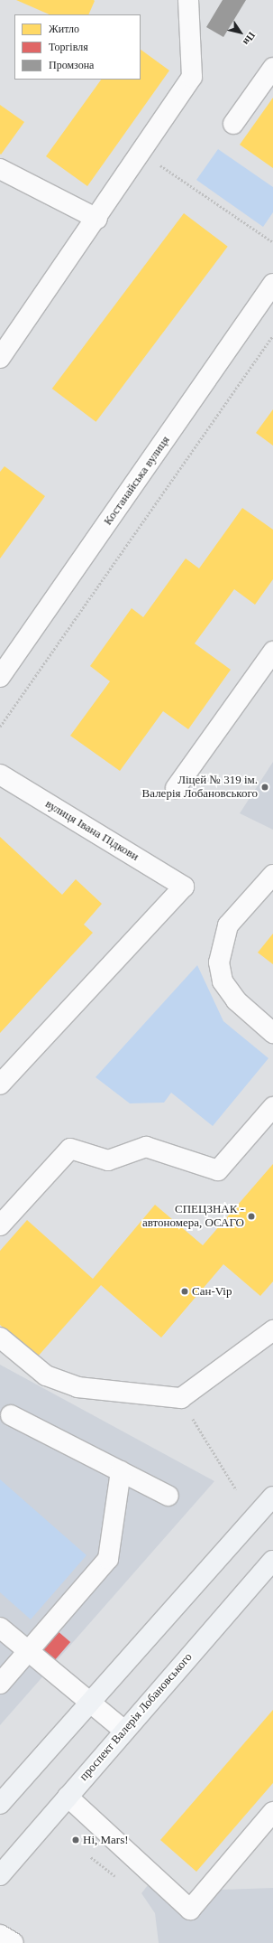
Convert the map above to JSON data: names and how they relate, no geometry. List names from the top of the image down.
{
  "streets": {
    "main road": ["проспект Валерія Лобановського"],
    "street": ["Костанайська вулиця", "вулиця Івана Підкови"]
  },
  "places": [
    "Ліцей № 319 ім. Валерія Лобановського",
    "СПЕЦЗНАК - автономера, ОСАГО",
    "Сан-Vip",
    "Hi, Mars!"
  ],
  "legend": ["Житло", "Торгівля", "Промзона"],
  "north": "bottom right"
}
